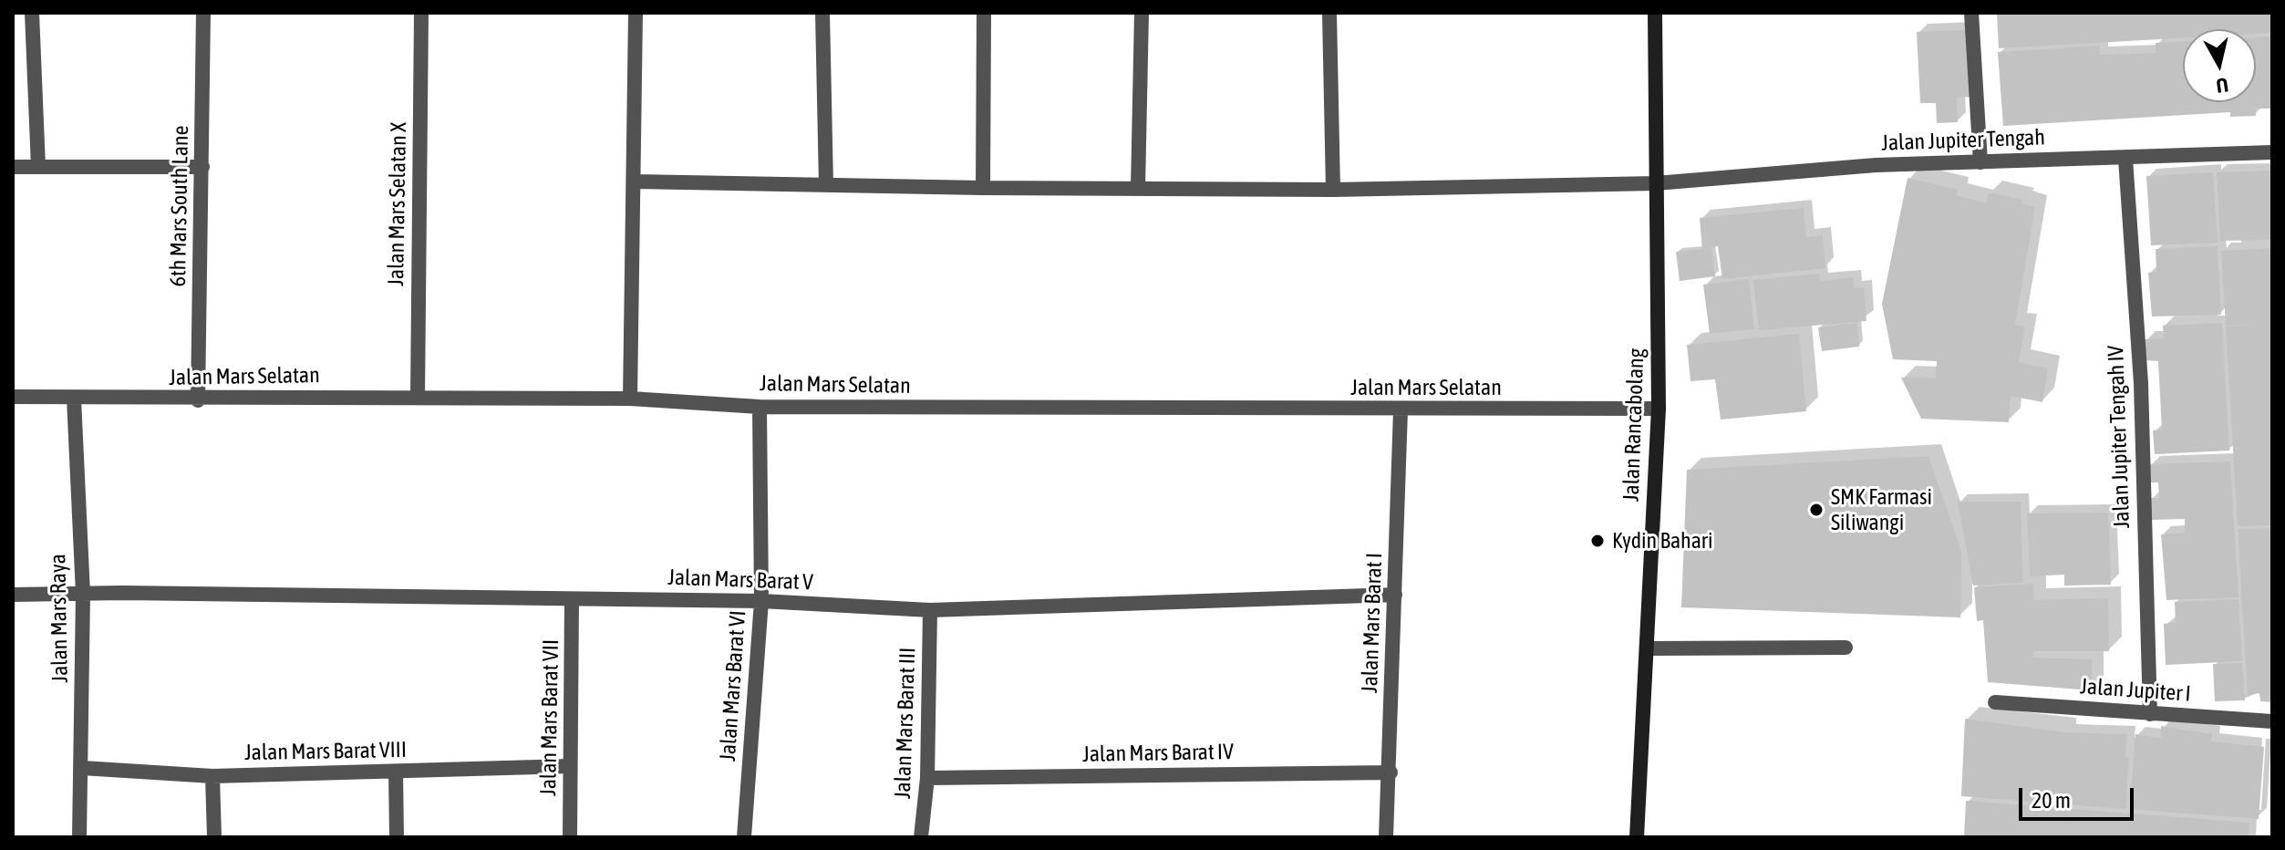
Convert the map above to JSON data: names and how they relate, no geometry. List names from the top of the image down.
{
  "streets": {
    "street": [
      "Jalan Jupiter Tengah",
      "Jalan Mars Selatan X",
      "6th Mars South Lane",
      "Jalan Mars Selatan",
      "Jalan Rancabolang",
      "Jalan Jupiter Tengah IV",
      "Jalan Mars Barat V",
      "Jalan Mars Raya",
      "Jalan Mars Barat I",
      "Jalan Mars Barat VI",
      "Jalan Jupiter I",
      "Jalan Mars Barat VII",
      "Jalan Mars Barat III",
      "Jalan Mars Barat VIII",
      "Jalan Mars Barat IV"
    ]
  },
  "crossings": [
    ["Jalan Jupiter Tengah", "Jalan Rancabolang"],
    ["Jalan Jupiter Tengah", "Jalan Jupiter Tengah IV"],
    ["Jalan Mars Selatan X", "Jalan Mars Selatan"],
    ["6th Mars South Lane", "Jalan Mars Selatan"],
    ["Jalan Mars Selatan", "Jalan Rancabolang"],
    ["Jalan Mars Selatan", "Jalan Mars Raya"],
    ["Jalan Mars Selatan", "Jalan Mars Barat I"],
    ["Jalan Mars Selatan", "Jalan Mars Barat VI"],
    ["Jalan Jupiter Tengah IV", "Jalan Jupiter I"],
    ["Jalan Mars Barat V", "Jalan Mars Raya"],
    ["Jalan Mars Barat V", "Jalan Mars Barat I"],
    ["Jalan Mars Barat V", "Jalan Mars Barat VI"],
    ["Jalan Mars Barat V", "Jalan Mars Barat VII"],
    ["Jalan Mars Barat V", "Jalan Mars Barat III"],
    ["Jalan Mars Raya", "Jalan Mars Barat VIII"],
    ["Jalan Mars Barat I", "Jalan Mars Barat IV"],
    ["Jalan Mars Barat VII", "Jalan Mars Barat VIII"],
    ["Jalan Mars Barat III", "Jalan Mars Barat IV"]
  ],
  "places": ["SMK Farmasi Siliwangi", "Kydin Bahari"],
  "scale_bar": "20 m",
  "north": "bottom"
}
